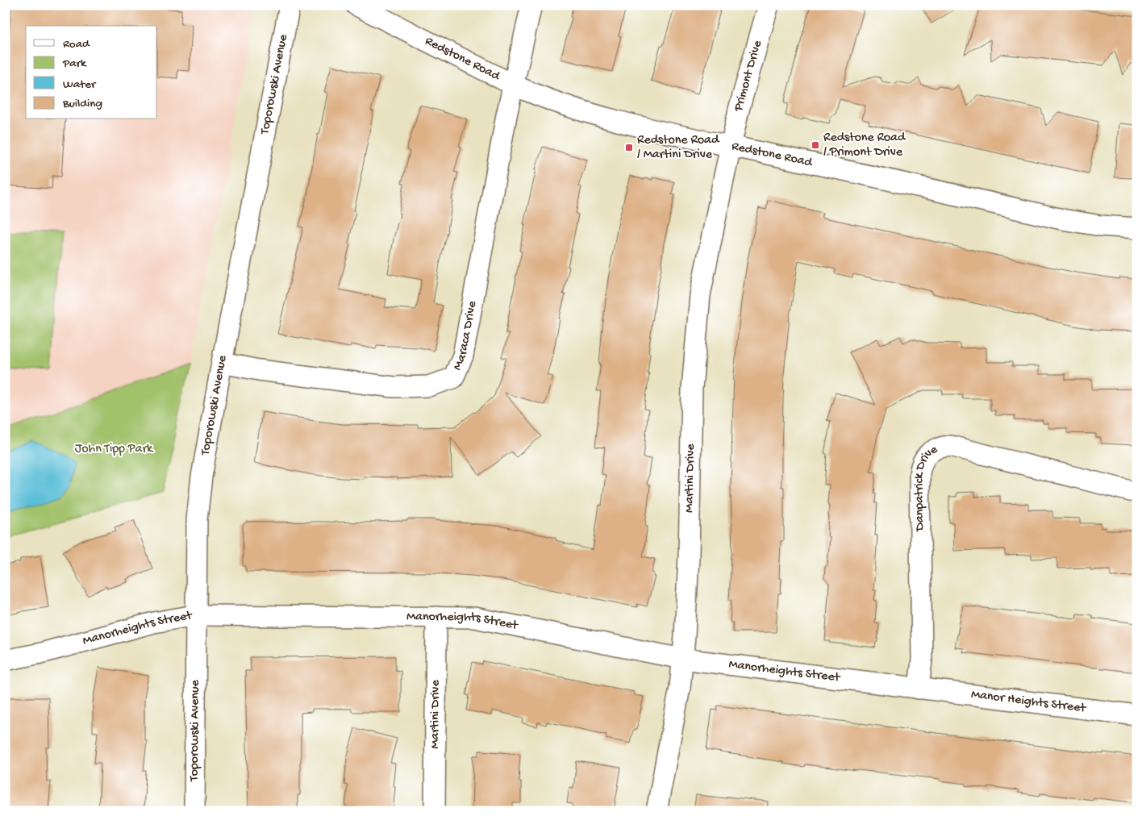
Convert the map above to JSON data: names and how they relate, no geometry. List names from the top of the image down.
{
  "streets": {
    "street": [
      "Redstone Road",
      "Primont Drive",
      "Toporowski Avenue",
      "Maraca Drive",
      "Martini Drive",
      "Danpatrick Drive",
      "Manorheights Street",
      "Manor Heights Street"
    ]
  },
  "crossings": [
    ["Redstone Road", "Primont Drive"],
    ["Redstone Road", "Maraca Drive"],
    ["Redstone Road", "Martini Drive"],
    ["Primont Drive", "Martini Drive"],
    ["Toporowski Avenue", "Maraca Drive"],
    ["Toporowski Avenue", "Manorheights Street"],
    ["Martini Drive", "Manorheights Street"],
    ["Danpatrick Drive", "Manorheights Street"],
    ["Danpatrick Drive", "Manor Heights Street"],
    ["Manorheights Street", "Manor Heights Street"]
  ],
  "parks": ["John Tipp Park"],
  "places": {
    "transit": ["Redstone Road / Primont Drive", "Redstone Road / Martini Drive"]
  },
  "legend": [
    "Road",
    "Park",
    "Water",
    "Building"
  ]
}
